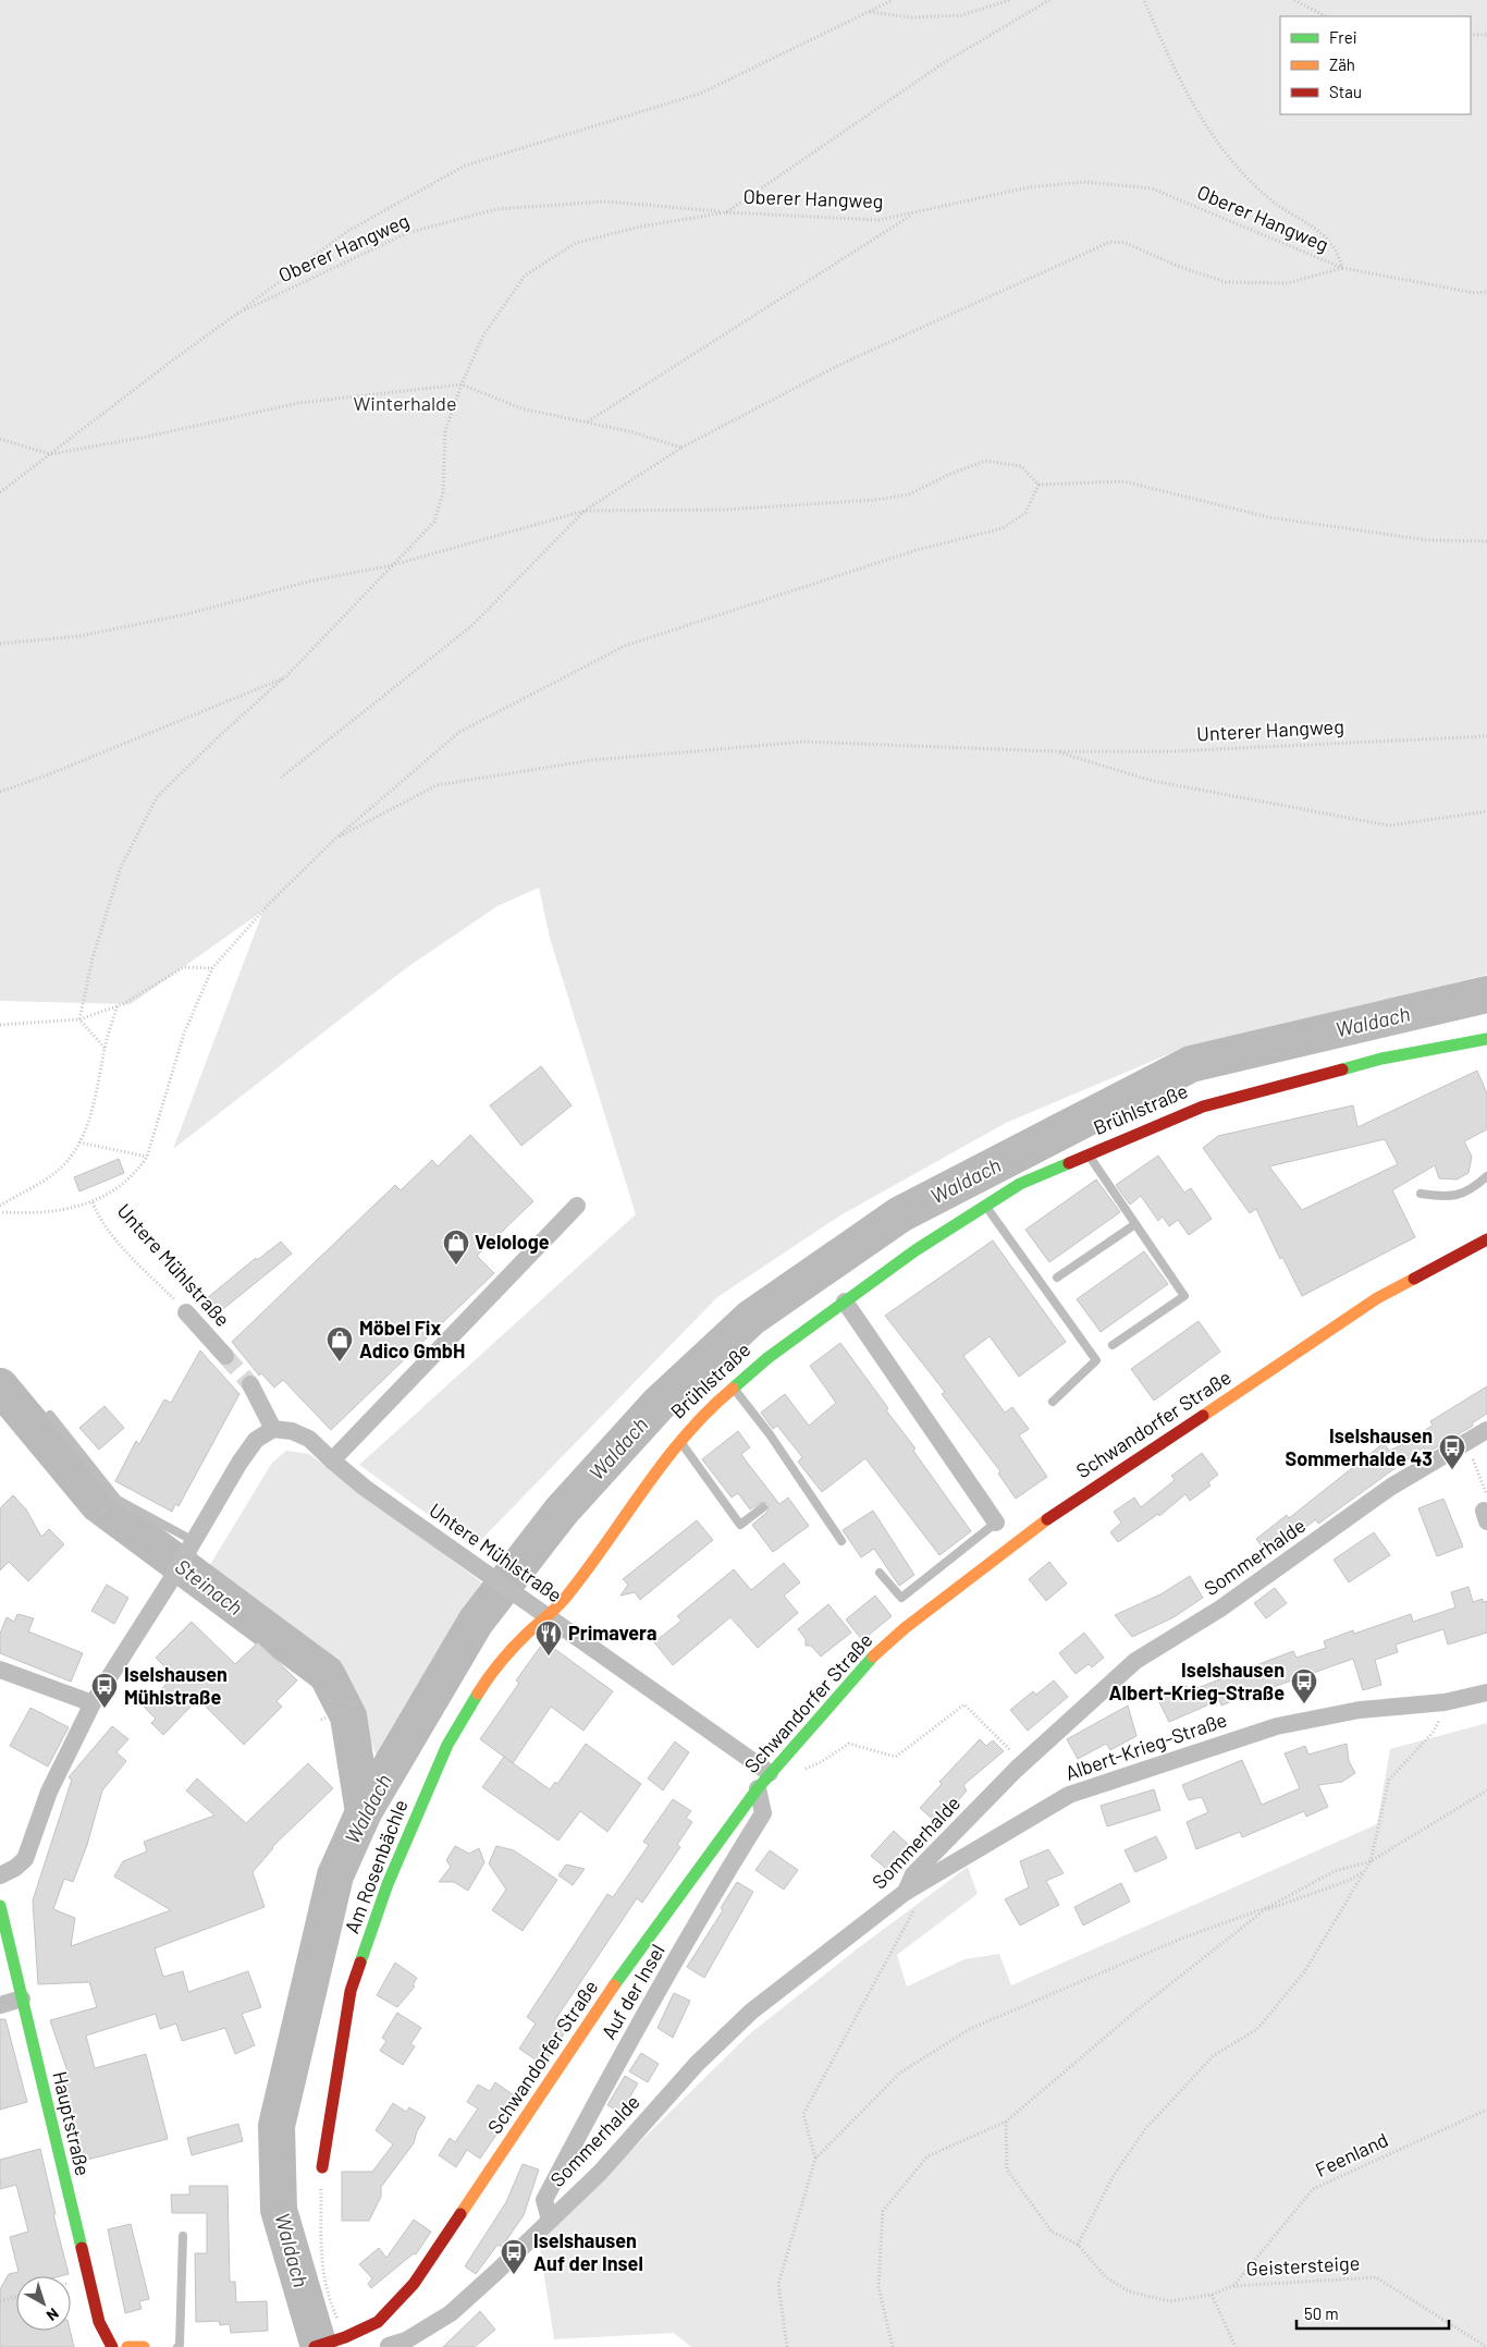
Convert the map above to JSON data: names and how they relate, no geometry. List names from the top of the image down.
{
  "streets": {
    "main road": [
      "Brühlstraße",
      "Schwandorfer Straße",
      "Am Rosenbächle",
      "Hauptstraße"
    ],
    "street": [
      "Untere Mühlstraße",
      "Sommerhalde",
      "Albert-Krieg-Straße",
      "Auf der Insel"
    ],
    "path": [
      "Oberer Hangweg",
      "Unterer Hangweg",
      "Feenland",
      "Geistersteige"
    ]
  },
  "crossings": [
    ["Brühlstraße", "Untere Mühlstraße"],
    ["Brühlstraße", "Am Rosenbächle"],
    ["Untere Mühlstraße", "Schwandorfer Straße"],
    ["Untere Mühlstraße", "Am Rosenbächle"],
    ["Schwandorfer Straße", "Auf der Insel"],
    ["Sommerhalde", "Albert-Krieg-Straße"],
    ["Sommerhalde", "Auf der Insel"],
    ["Feenland", "Geistersteige"]
  ],
  "water": ["Waldach", "Steinach"],
  "parks": ["Winterhalde"],
  "places": {
    "shop": ["Velologe", "Möbel Fix Adico GmbH"],
    "bus stop": [
      "Iselshausen Sommerhalde 43",
      "Iselshausen Albert-Krieg-Straße",
      "Iselshausen Mühlstraße",
      "Iselshausen Auf der Insel"
    ],
    "restaurant": ["Primavera"]
  },
  "legend": ["Frei", "Zäh", "Stau"],
  "scale_bar": "50 m",
  "north": "bottom right"
}
